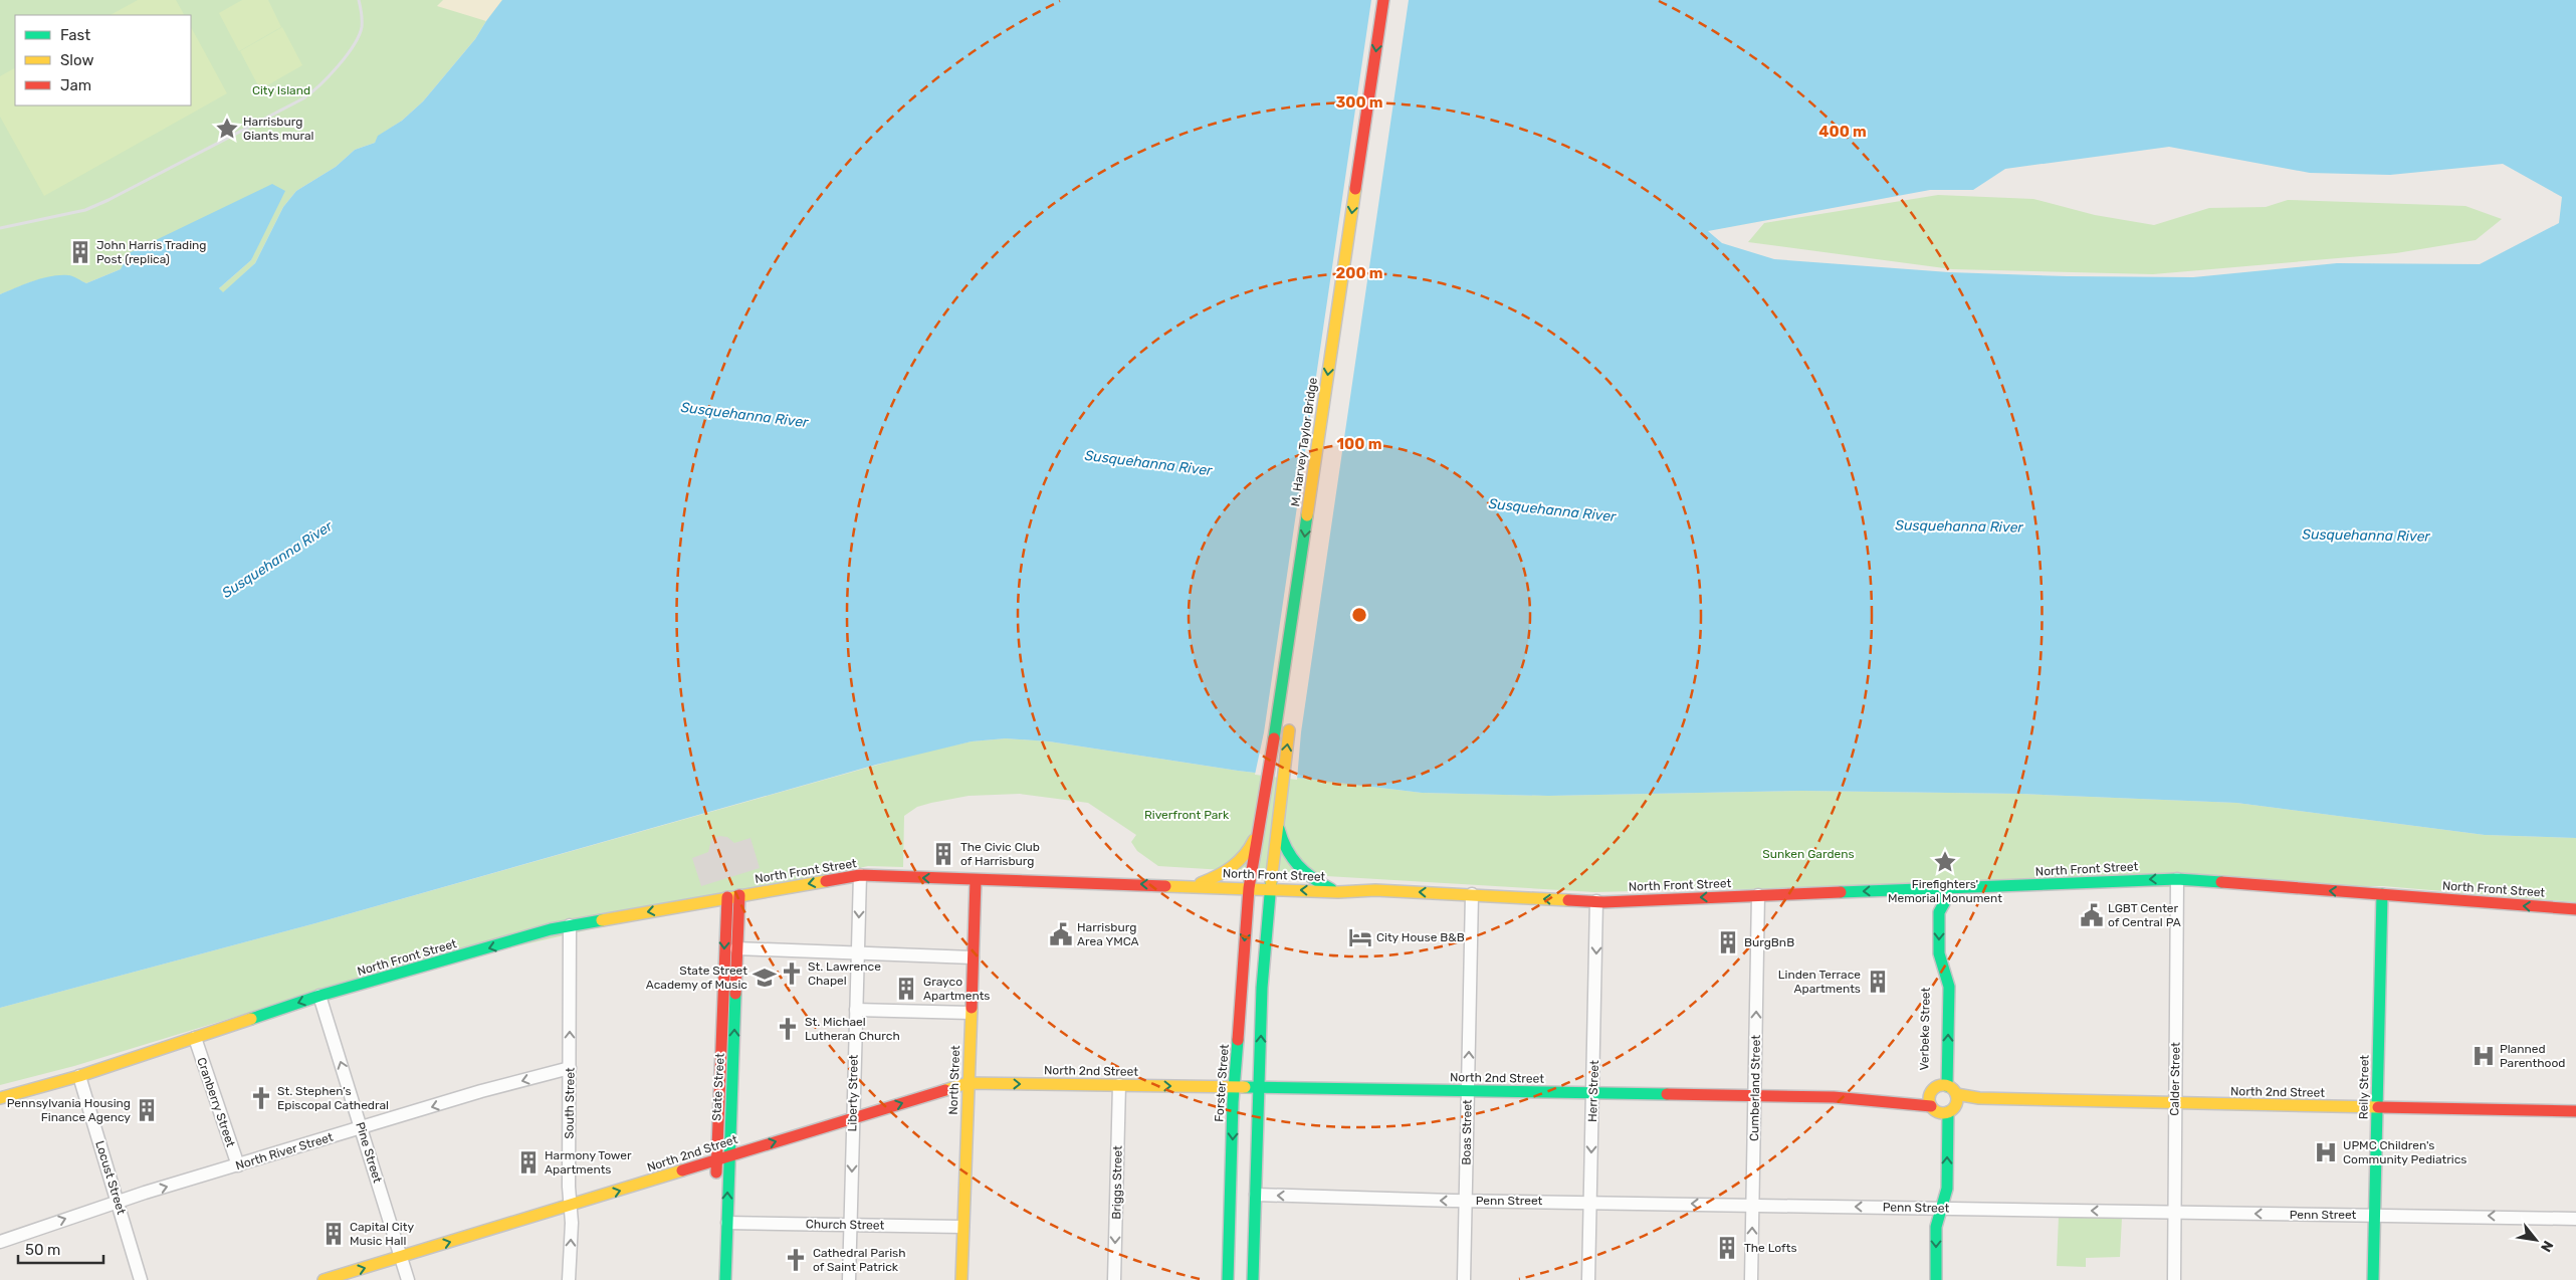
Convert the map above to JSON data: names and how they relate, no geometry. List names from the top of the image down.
{
  "streets": {
    "main road": [
      "M. Harvey Taylor Bridge",
      "North Front Street",
      "Verbeke Street",
      "North 2nd Street",
      "North Street",
      "Forster Street",
      "State Street",
      "Reily Street"
    ],
    "street": [
      "Calder Street",
      "Cumberland Street",
      "Herr Street",
      "Liberty Street",
      "Cranberry Street",
      "South Street",
      "Boas Street",
      "North River Street",
      "Pine Street",
      "Locust Street",
      "Briggs Street",
      "Penn Street",
      "Church Street"
    ]
  },
  "crossings": [
    ["M. Harvey Taylor Bridge", "North Front Street"],
    ["M. Harvey Taylor Bridge", "Forster Street"],
    ["North Front Street", "Verbeke Street"],
    ["North Front Street", "Calder Street"],
    ["North Front Street", "North Street"],
    ["North Front Street", "Forster Street"],
    ["North Front Street", "State Street"],
    ["North Front Street", "Reily Street"],
    ["North Front Street", "Cumberland Street"],
    ["North Front Street", "Herr Street"],
    ["North Front Street", "Liberty Street"],
    ["North Front Street", "Cranberry Street"],
    ["North Front Street", "South Street"],
    ["North Front Street", "Boas Street"],
    ["North Front Street", "Pine Street"],
    ["North Front Street", "Locust Street"],
    ["Verbeke Street", "North 2nd Street"],
    ["Verbeke Street", "Penn Street"],
    ["North 2nd Street", "Calder Street"],
    ["North 2nd Street", "North Street"],
    ["North 2nd Street", "Forster Street"],
    ["North 2nd Street", "State Street"],
    ["North 2nd Street", "Reily Street"],
    ["North 2nd Street", "Cumberland Street"],
    ["North 2nd Street", "Herr Street"],
    ["North 2nd Street", "Liberty Street"],
    ["North 2nd Street", "South Street"],
    ["North 2nd Street", "Boas Street"],
    ["North 2nd Street", "Pine Street"],
    ["North 2nd Street", "Briggs Street"],
    ["Calder Street", "Penn Street"],
    ["North Street", "Church Street"],
    ["State Street", "Church Street"],
    ["Reily Street", "Penn Street"],
    ["Cumberland Street", "Penn Street"],
    ["Herr Street", "Penn Street"],
    ["Liberty Street", "Church Street"],
    ["Cranberry Street", "North River Street"],
    ["South Street", "North River Street"],
    ["Boas Street", "Penn Street"],
    ["North River Street", "Pine Street"],
    ["North River Street", "Locust Street"]
  ],
  "one_way": [
    "M. Harvey Taylor Bridge",
    "North Front Street",
    "North 2nd Street",
    "Cumberland Street",
    "Herr Street",
    "Liberty Street",
    "South Street",
    "Boas Street",
    "Pine Street",
    "Briggs Street",
    "Penn Street"
  ],
  "water": ["Susquehanna River"],
  "parks": ["City Island", "Riverfront Park", "Sunken Gardens"],
  "places": {
    "place": ["Harrisburg Giants mural", "Firefighters' Memorial Monument"],
    "building": [
      "John Harris Trading Post (replica)",
      "The Civic Club of Harrisburg",
      "BurgBnB",
      "Linden Terrace Apartments",
      "Grayco Apartments",
      "Pennsylvania Housing Finance Agency",
      "Harmony Tower Apartments",
      "Capital City Music Hall",
      "The Lofts"
    ],
    "public building": ["LGBT Center of Central PA", "Harrisburg Area YMCA"],
    "hotel": ["City House B&B"],
    "church": [
      "St. Lawrence Chapel",
      "St. Michael Lutheran Church",
      "St. Stephen’s Episcopal Cathedral",
      "Cathedral Parish of Saint Patrick"
    ],
    "school or university": ["State Street Academy of Music"],
    "hospital": ["Planned Parenthood", "UPMC Children's Community Pediatrics"]
  },
  "legend": ["Fast", "Slow", "Jam"],
  "scale_bar": "50 m",
  "north": "bottom right",
  "rings": [
    "300 m",
    "400 m",
    "200 m",
    "100 m"
  ]
}
